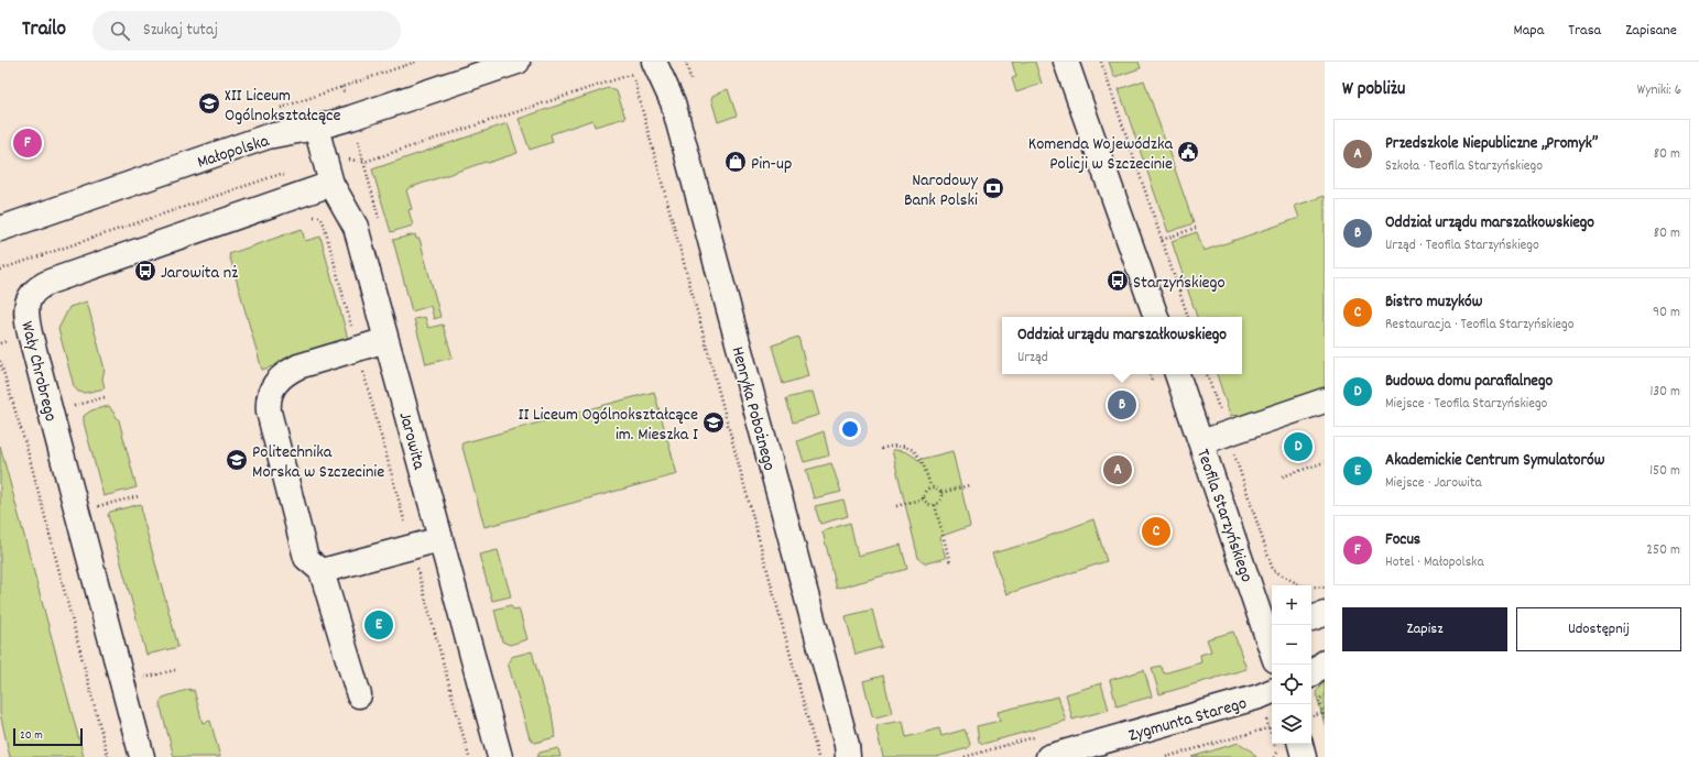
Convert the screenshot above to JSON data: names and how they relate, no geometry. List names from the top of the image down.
{
  "streets": {
    "street": [
      "Małopolska",
      "Wały Chrobrego",
      "Henryka Pobożnego",
      "Jarowita",
      "Teofila Starzyńskiego",
      "Zygmunta Starego"
    ]
  },
  "crossings": [
    ["Małopolska", "Jarowita"],
    ["Wały Chrobrego", "Jarowita"]
  ],
  "places": {
    "school or university": ["XII Liceum Ogólnokształcące", "II Liceum Ogólnokształcące im. Mieszka I", "Politechnika Morska w Szczecinie"],
    "public building": ["Komenda Wojewódzka Policji w Szczecinie"],
    "shop": ["Pin-up"],
    "bank": ["Narodowy Bank Polski"],
    "bus stop": ["Jarowita nż", "Starzyńskiego"]
  },
  "scale_bar": "20 m",
  "page": {
    "header": "Trailo",
    "search": "Szukaj tutaj",
    "nav": ["Mapa", "Trasa", "Zapisane"],
    "heading": ["W pobliżu", "Wyniki: 6"],
    "list": [
      {
        "mark": "A",
        "name": "Przedszkole Niepubliczne „Promyk”",
        "note": "Szkoła · Teofila Starzyńskiego",
        "value": "80 m"
      },
      {
        "mark": "B",
        "name": "Oddział urządu marszałkowskiego",
        "note": "Urząd · Teofila Starzyńskiego",
        "value": "80 m"
      },
      {
        "mark": "C",
        "name": "Bistro muzyków",
        "note": "Restauracja · Teofila Starzyńskiego",
        "value": "90 m"
      },
      {
        "mark": "D",
        "name": "Budowa domu parafialnego",
        "note": "Miejsce · Teofila Starzyńskiego",
        "value": "130 m"
      },
      {
        "mark": "E",
        "name": "Akademickie Centrum Symulatorów",
        "note": "Miejsce · Jarowita",
        "value": "150 m"
      },
      {
        "mark": "F",
        "name": "Focus",
        "note": "Hotel · Małopolska",
        "value": "250 m"
      }
    ],
    "pins": [
      "F",
      "B",
      "D",
      "A",
      "C",
      "E"
    ],
    "popup": ["Oddział urządu marszałkowskiego", "Urząd"],
    "map_buttons": ["+", "−"],
    "buttons": ["Zapisz", "Udostępnij"],
    "scale": "20 m"
  }
}
